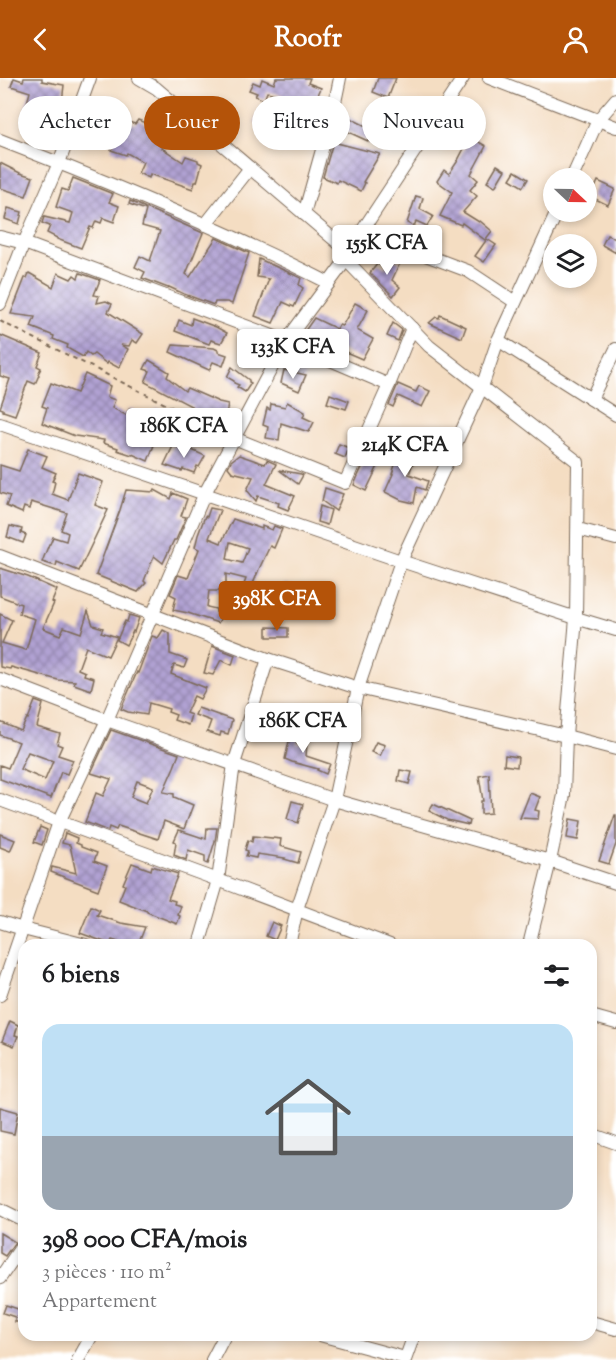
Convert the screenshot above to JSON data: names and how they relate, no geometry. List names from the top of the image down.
{
  "north": "right",
  "page": {
    "header": "Roofr",
    "chip": [
      "Acheter",
      "Louer",
      "Filtres",
      "Nouveau"
    ],
    "price": [
      "155K CFA",
      "133K CFA",
      "186K CFA",
      "214K CFA",
      "398K CFA",
      "186K CFA"
    ],
    "heading": "6 biens",
    "list": [
      {
        "name": "398 000 CFA/mois",
        "note": "3 pièces · 110 m² · Appartement"
      }
    ]
  }
}
